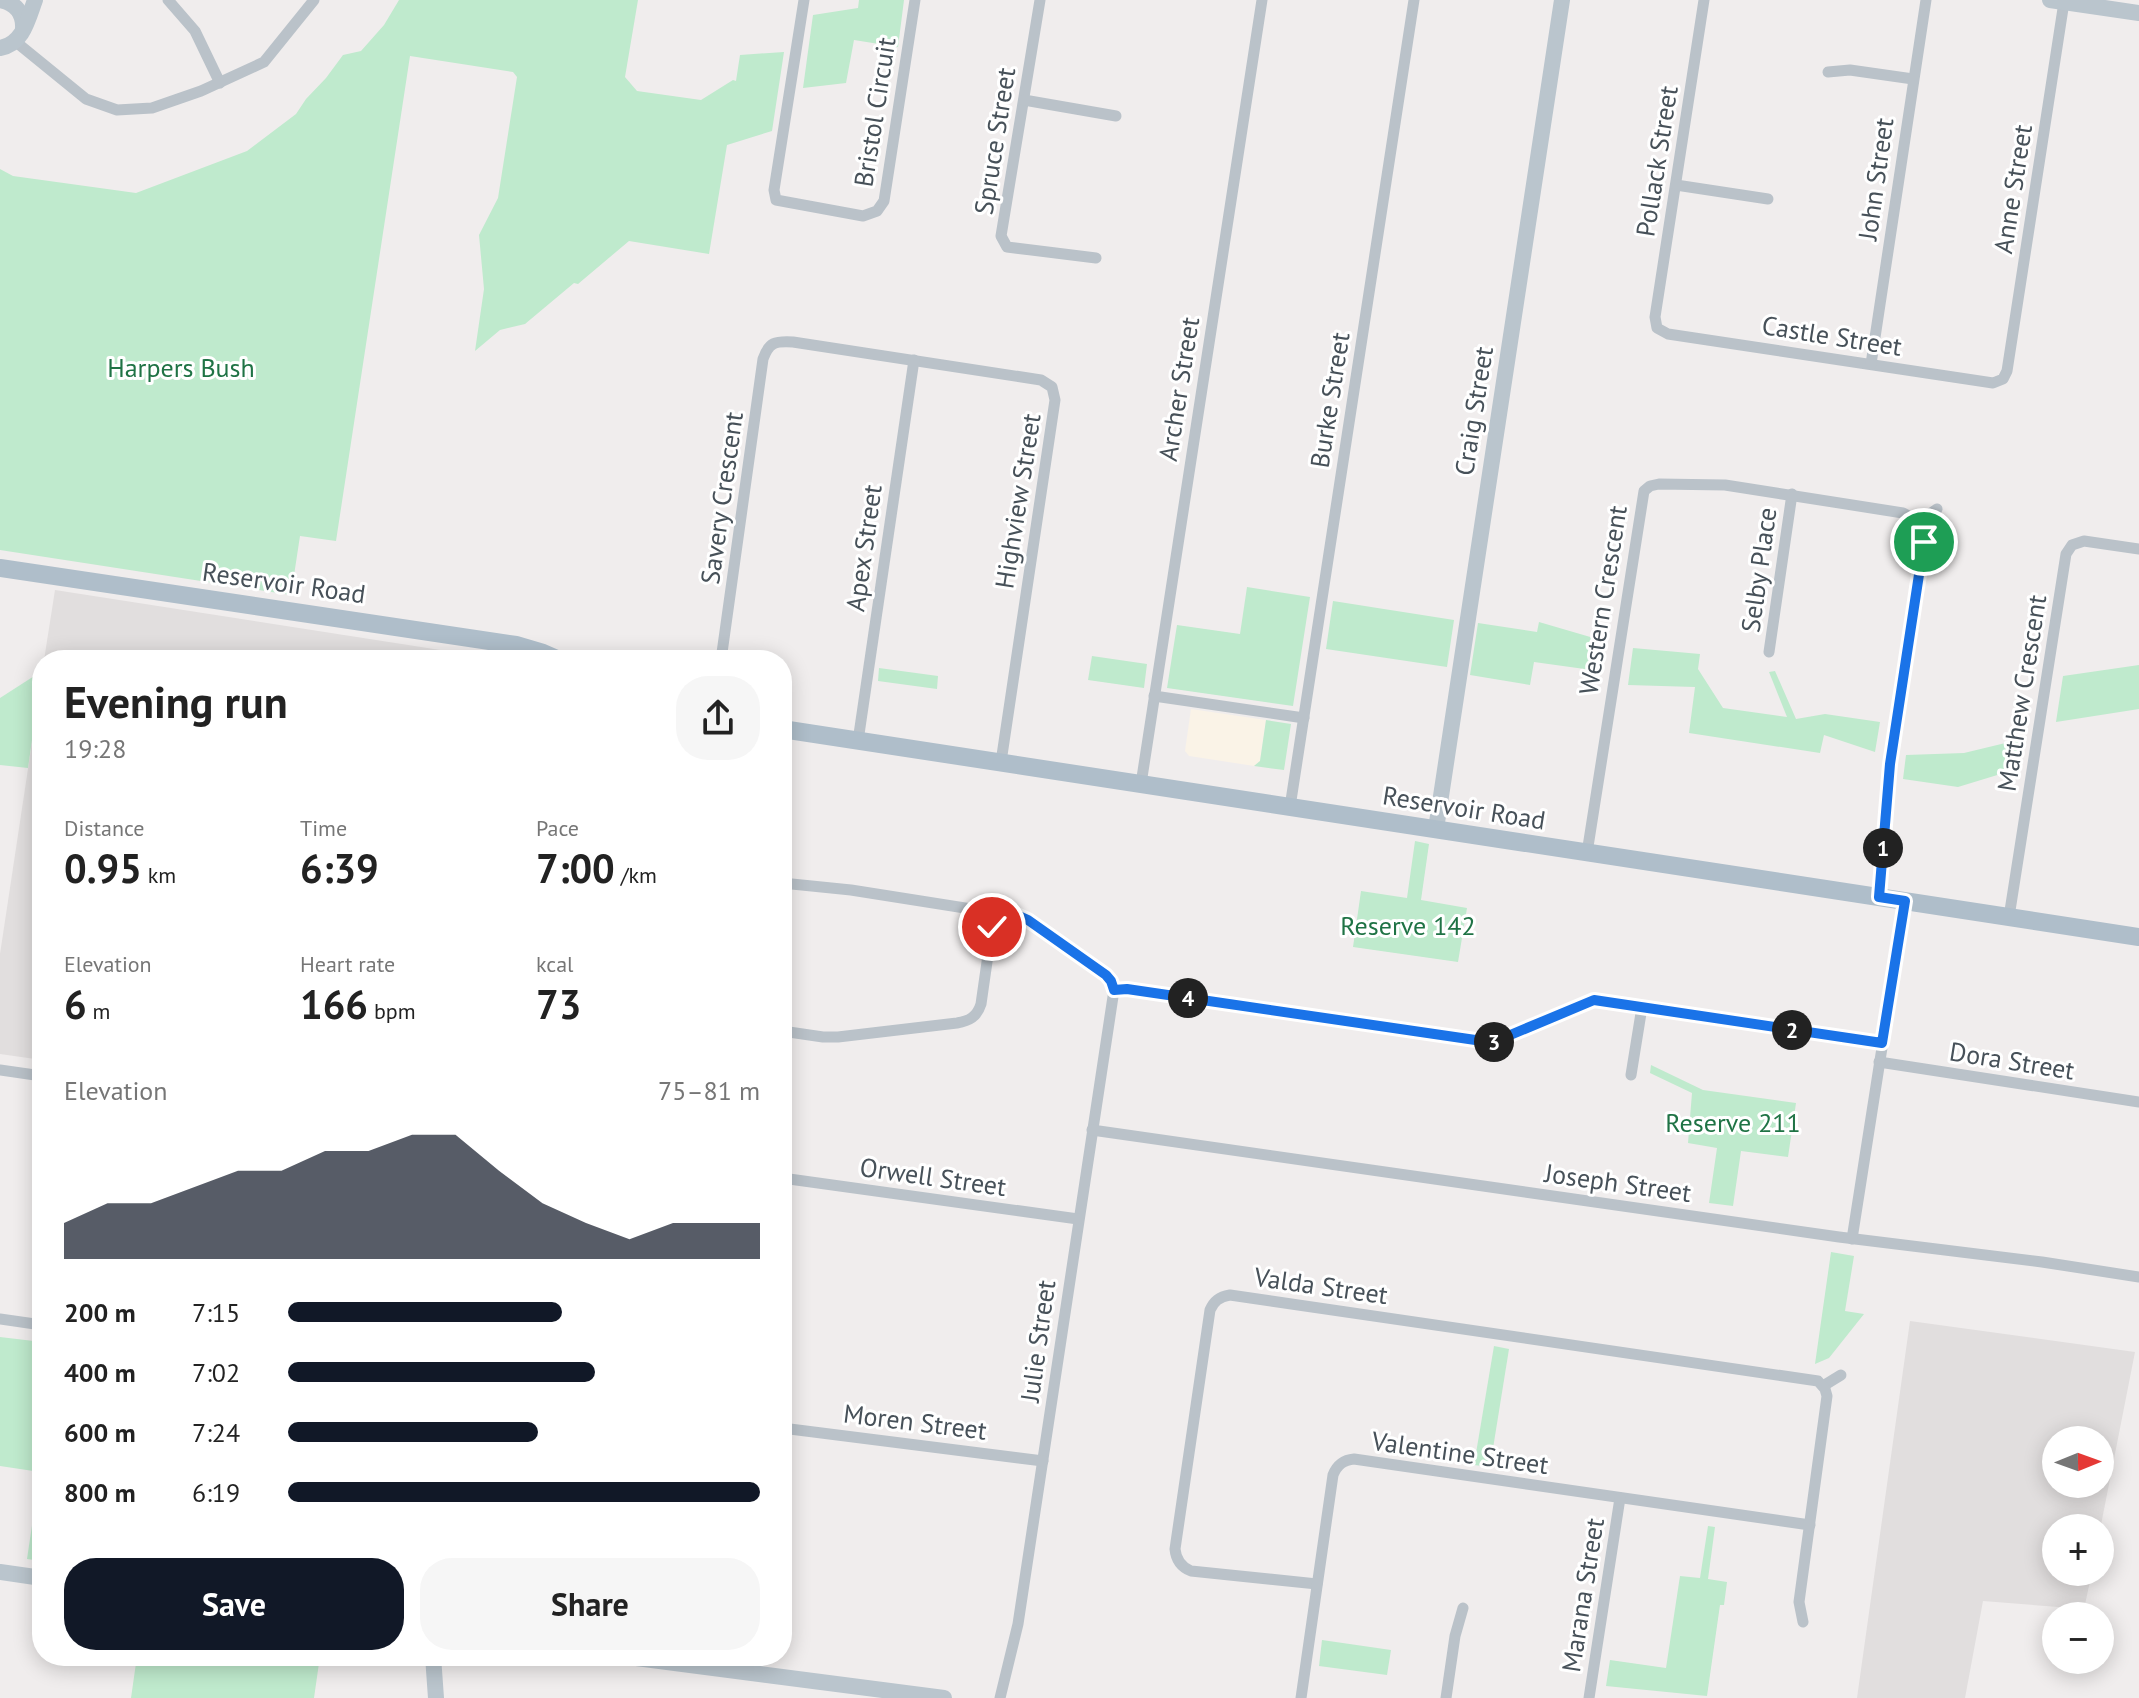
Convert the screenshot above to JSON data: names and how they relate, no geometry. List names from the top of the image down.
{
  "streets": {
    "main road": ["Reservoir Road"],
    "street": [
      "Bristol Circuit",
      "Spruce Street",
      "Pollack Street",
      "John Street",
      "Anne Street",
      "Castle Street",
      "Archer Street",
      "Burke Street",
      "Craig Street",
      "Savery Crescent",
      "Highview Street",
      "Apex Street",
      "Selby Place",
      "Western Crescent",
      "Matthew Crescent",
      "Dora Street",
      "Orwell Street",
      "Joseph Street",
      "Valda Street",
      "Julie Street",
      "Moren Street",
      "Valentine Street",
      "Marana Street"
    ]
  },
  "crossings": [
    ["Pollack Street", "Castle Street"],
    ["John Street", "Castle Street"],
    ["Anne Street", "Castle Street"],
    ["Archer Street", "Reservoir Road"],
    ["Burke Street", "Reservoir Road"],
    ["Craig Street", "Reservoir Road"],
    ["Savery Crescent", "Highview Street"],
    ["Highview Street", "Apex Street"],
    ["Highview Street", "Reservoir Road"],
    ["Apex Street", "Reservoir Road"],
    ["Selby Place", "Western Crescent"],
    ["Reservoir Road", "Western Crescent"],
    ["Reservoir Road", "Matthew Crescent"],
    ["Orwell Street", "Julie Street"],
    ["Joseph Street", "Julie Street"],
    ["Valda Street", "Valentine Street"],
    ["Julie Street", "Moren Street"],
    ["Valentine Street", "Marana Street"]
  ],
  "parks": ["Harpers Bush", "Reserve 142", "Reserve 211"],
  "north": "right",
  "page": {
    "heading": ["Evening run", "19:28"],
    "stats": [
      ["Distance", "0.95 km"],
      ["Time", "6:39"],
      ["Pace", "7:00 /km"],
      ["Elevation", "6 m"],
      ["Heart rate", "166 bpm"],
      ["kcal", "73"]
    ],
    "pins": [
      "1",
      "4",
      "2",
      "3"
    ],
    "chart": ["Elevation", "75–81 m"],
    "list": [
      {
        "name": "200 m",
        "note": "7:15"
      },
      {
        "name": "400 m",
        "note": "7:02"
      },
      {
        "name": "600 m",
        "note": "7:24"
      },
      {
        "name": "800 m",
        "note": "6:19"
      }
    ],
    "map_buttons": ["+", "−"],
    "buttons": ["Save", "Share"]
  }
}
